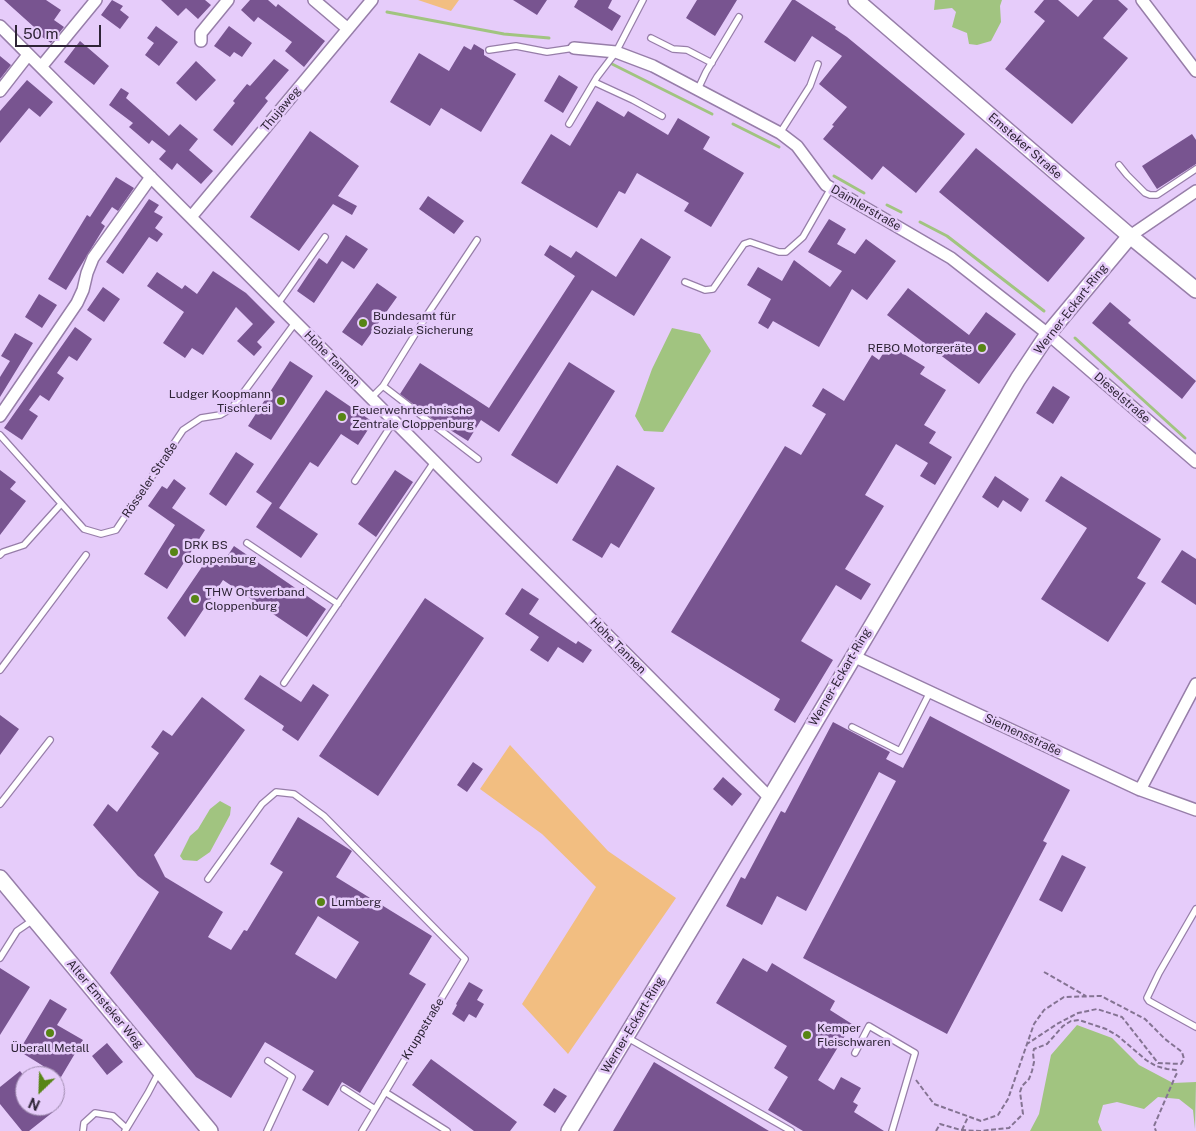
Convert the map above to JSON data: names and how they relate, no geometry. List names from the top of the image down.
{
  "streets": {
    "street": [
      "Thujaweg",
      "Emsteker Straße",
      "Daimlerstraße",
      "Werner-Eckart-Ring",
      "Hohe Tannen",
      "Dieselstraße",
      "Siemensstraße",
      "Alter Emsteker Weg"
    ],
    "lane": ["Rösseler Straße", "Kruppstraße"]
  },
  "crossings": [
    ["Thujaweg", "Hohe Tannen"],
    ["Emsteker Straße", "Werner-Eckart-Ring"],
    ["Daimlerstraße", "Werner-Eckart-Ring"],
    ["Daimlerstraße", "Dieselstraße"],
    ["Werner-Eckart-Ring", "Hohe Tannen"],
    ["Werner-Eckart-Ring", "Dieselstraße"],
    ["Werner-Eckart-Ring", "Siemensstraße"],
    ["Hohe Tannen", "Rösseler Straße"]
  ],
  "places": [
    "Bundesamt für Soziale Sicherung",
    "REBO Motorgeräte",
    "Ludger Koopmann Tischlerei",
    "Feuerwehrtechnische Zentrale Cloppenburg",
    "DRK BS Cloppenburg",
    "THW Ortsverband Cloppenburg",
    "Lumberg",
    "Überall Metall",
    "Kemper Fleischwaren"
  ],
  "scale_bar": "50 m",
  "north": "bottom left"
}
